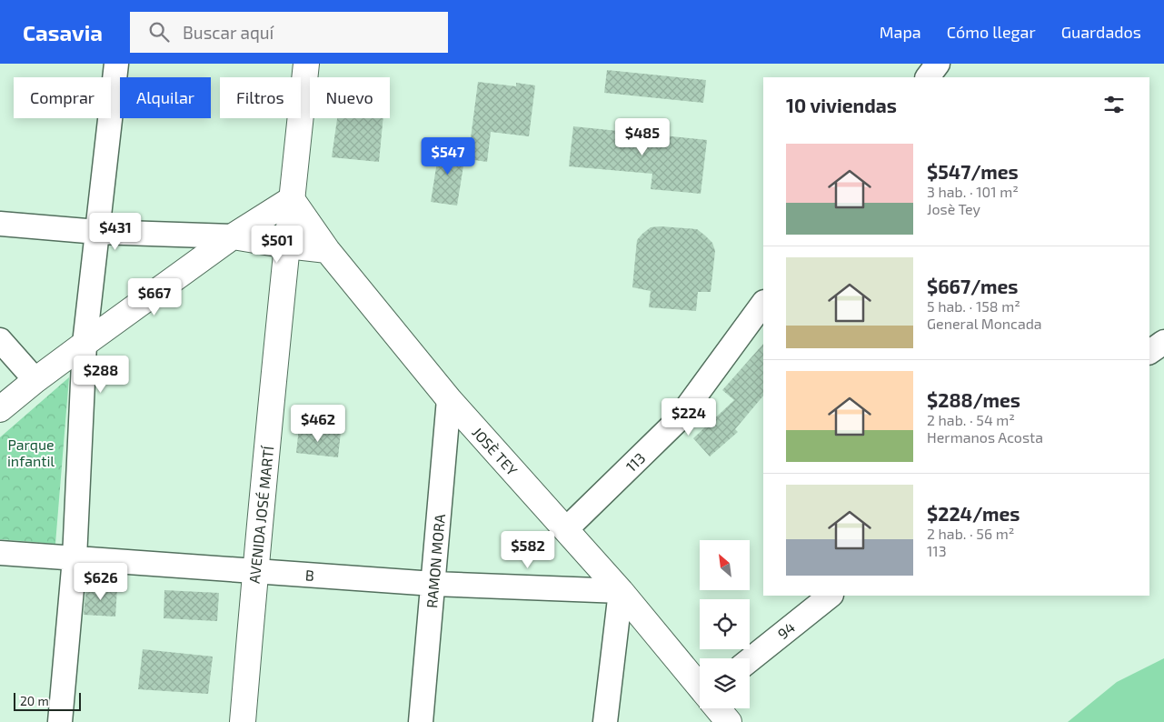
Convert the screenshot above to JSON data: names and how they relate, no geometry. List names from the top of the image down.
{
  "streets": {
    "street": [
      "JOSÈ TEY",
      "113",
      "AVENIDA JOSÉ MARTÍ",
      "RAMON MORA",
      "B",
      "94"
    ]
  },
  "crossings": [
    ["JOSÈ TEY", "113"],
    ["JOSÈ TEY", "AVENIDA JOSÉ MARTÍ"],
    ["JOSÈ TEY", "RAMON MORA"],
    ["JOSÈ TEY", "B"],
    ["AVENIDA JOSÉ MARTÍ", "B"],
    ["RAMON MORA", "B"]
  ],
  "parks": ["Parque infantil"],
  "scale_bar": "20 m",
  "north": "top left",
  "page": {
    "header": "Casavia",
    "search": "Buscar aquí",
    "nav": ["Mapa", "Cómo llegar", "Guardados"],
    "chip": [
      "Comprar",
      "Alquilar",
      "Filtros",
      "Nuevo"
    ],
    "heading": "10 viviendas",
    "price": [
      "$485",
      "$547",
      "$431",
      "$501",
      "$667",
      "$288",
      "$224",
      "$462",
      "$582",
      "$626"
    ],
    "list": [
      {
        "name": "$547/mes",
        "note": "3 hab. · 101 m² · Josè Tey"
      },
      {
        "name": "$667/mes",
        "note": "5 hab. · 158 m² · General Moncada"
      },
      {
        "name": "$288/mes",
        "note": "2 hab. · 54 m² · Hermanos Acosta"
      },
      {
        "name": "$224/mes",
        "note": "2 hab. · 56 m² · 113"
      }
    ],
    "scale": "20 m"
  }
}
